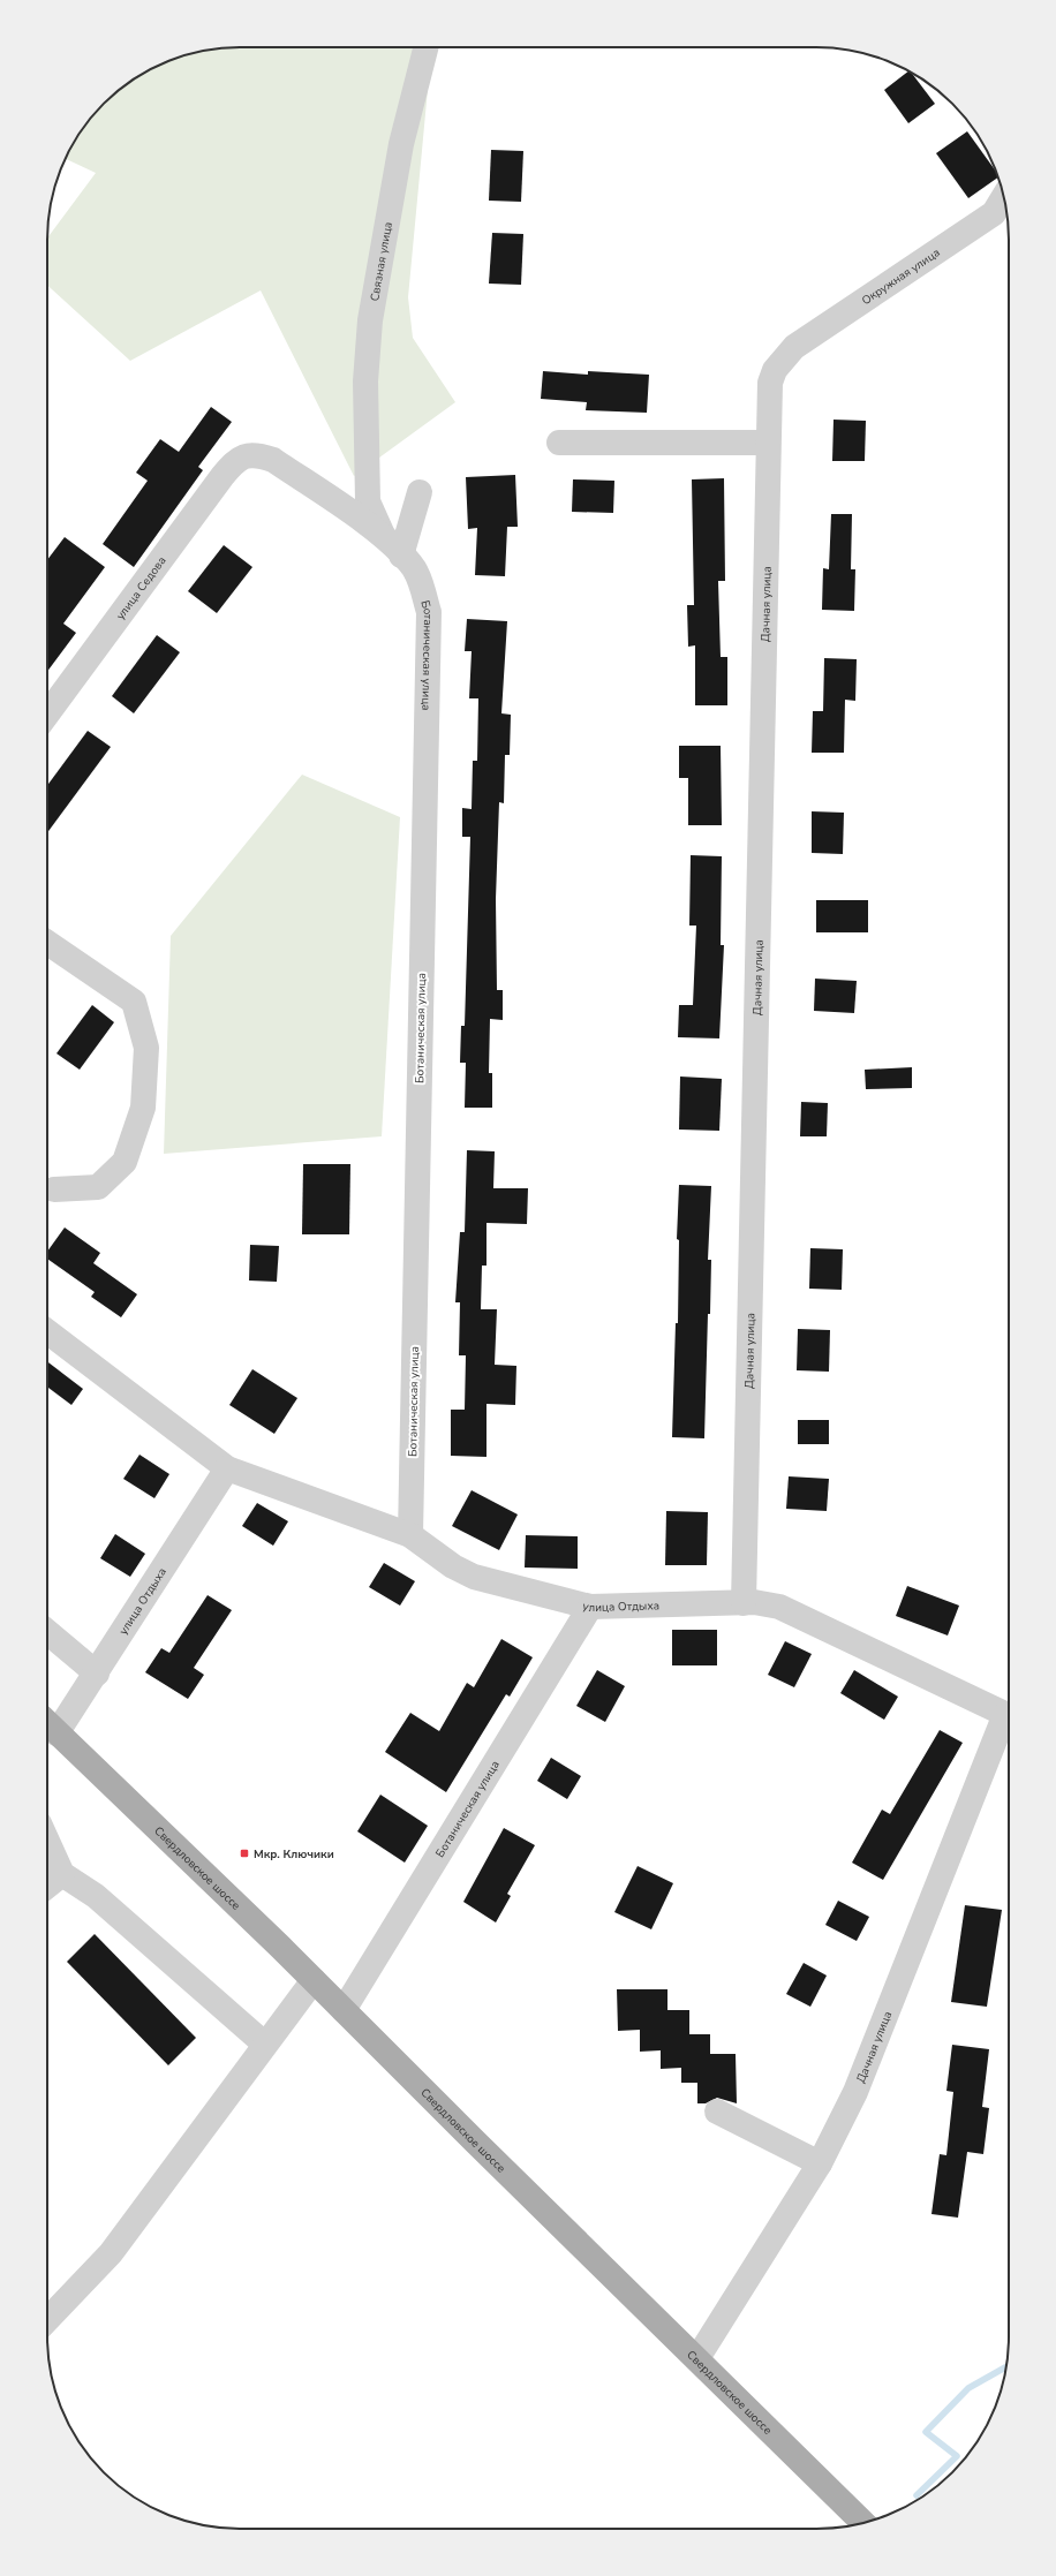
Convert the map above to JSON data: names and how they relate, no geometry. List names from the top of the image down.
{
  "streets": {
    "main road": ["Свердловское шоссе"],
    "street": [
      "Связная улица",
      "Окружная улица",
      "улица Седова",
      "Дачная улица",
      "Ботаническая улица",
      "улица Отдыха"
    ]
  },
  "crossings": [
    ["Связная улица", "улица Седова"],
    ["Связная улица", "Ботаническая улица"],
    ["Окружная улица", "Дачная улица"],
    ["улица Седова", "Ботаническая улица"],
    ["Дачная улица", "улица Отдыха"],
    ["Дачная улица", "Свердловское шоссе"],
    ["Ботаническая улица", "улица Отдыха"],
    ["Ботаническая улица", "Свердловское шоссе"],
    ["улица Отдыха", "Свердловское шоссе"]
  ],
  "places": {
    "transit": ["Мкр. Ключики"]
  }
}
